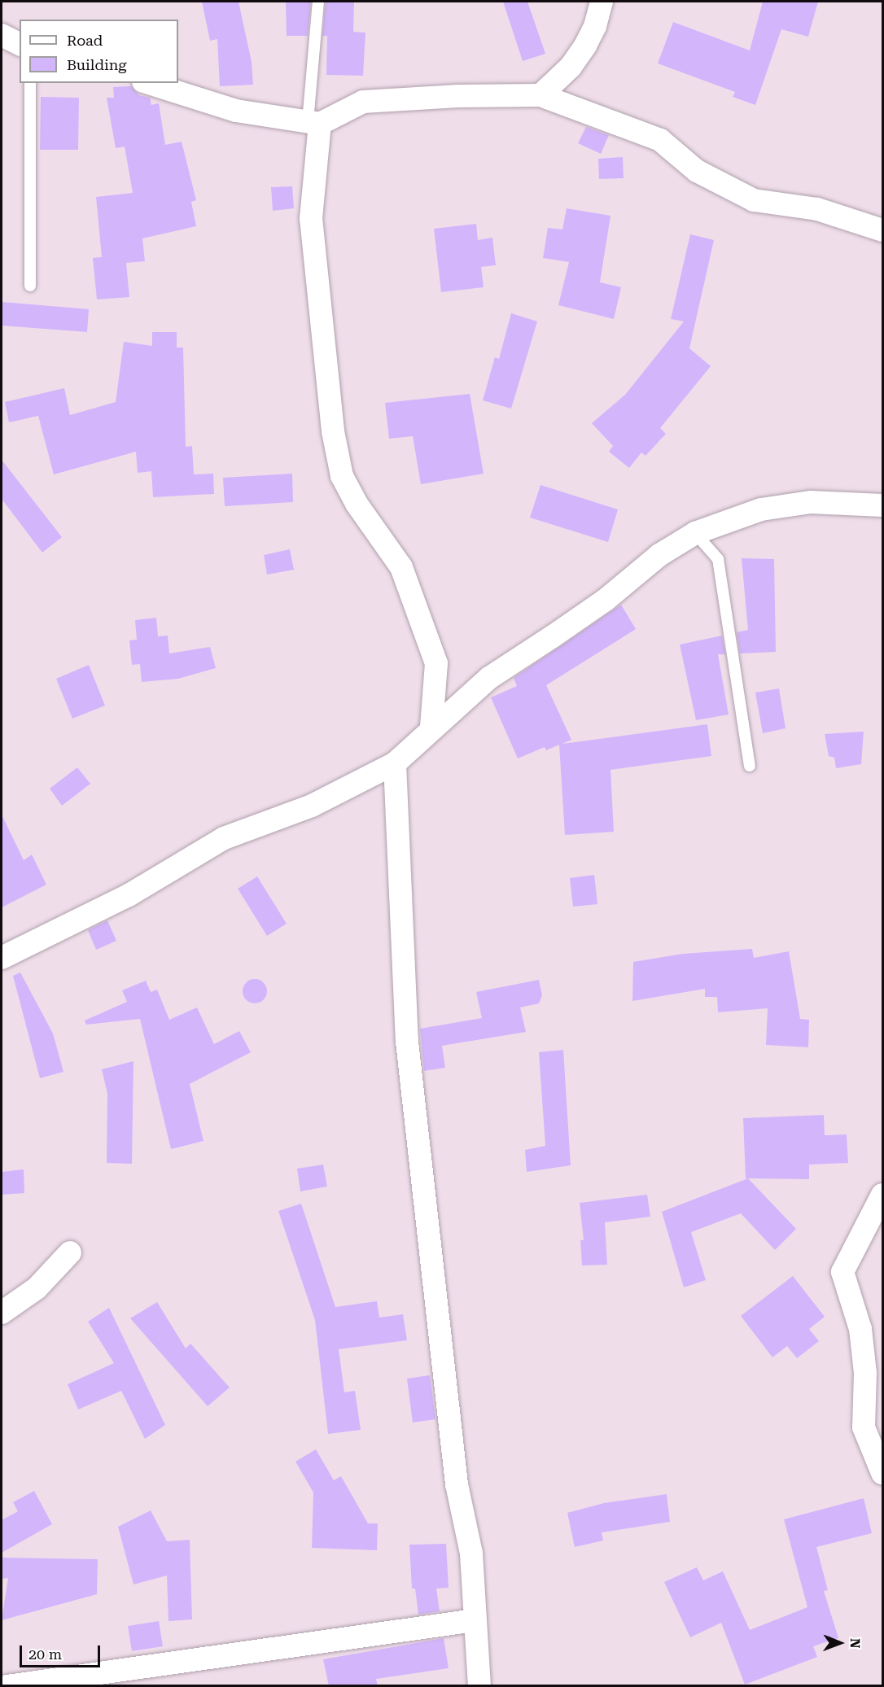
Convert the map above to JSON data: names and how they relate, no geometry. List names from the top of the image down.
{
  "legend": ["Road", "Building"],
  "scale_bar": "20 m",
  "north": "right"
}
